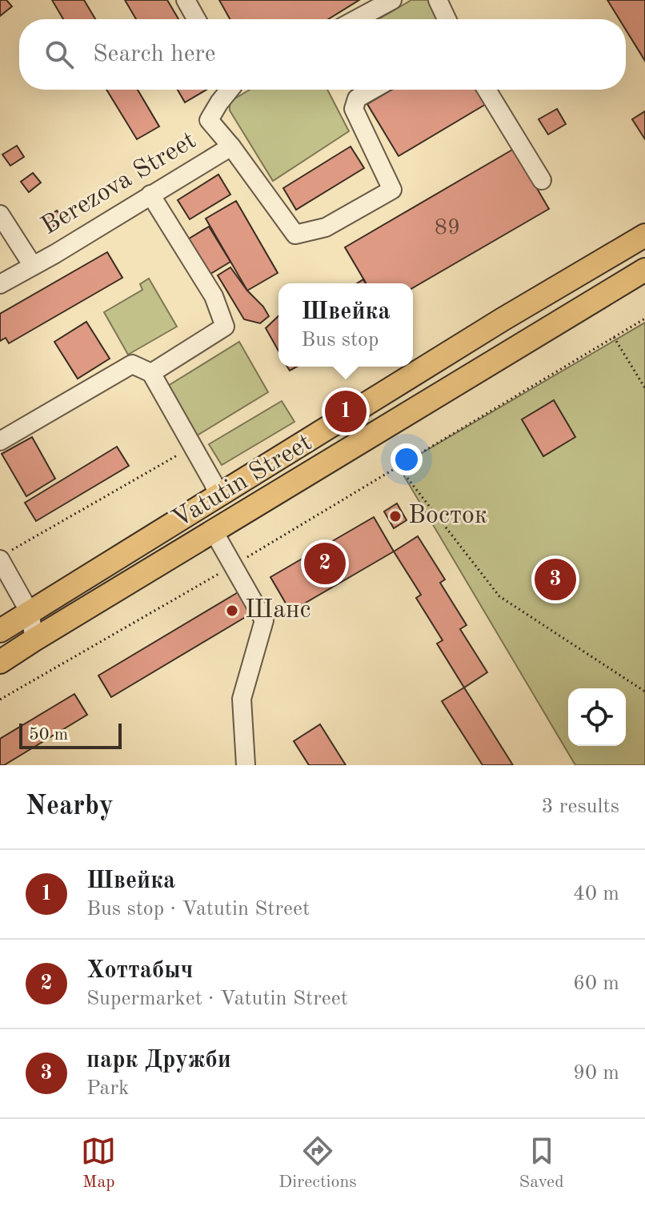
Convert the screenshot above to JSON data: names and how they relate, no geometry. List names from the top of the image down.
{
  "streets": {
    "main road": ["Vatutin Street"],
    "street": ["Berezova Street"]
  },
  "places": ["Восток", "Шанс"],
  "house_numbers": ["89"],
  "scale_bar": "50 m",
  "page": {
    "search": "Search here",
    "popup": ["Швейка", "Bus stop"],
    "pins": ["1", "2", "3"],
    "scale": "50 m",
    "heading": ["Nearby", "3 results"],
    "list": [
      {
        "mark": "1",
        "name": "Швейка",
        "note": "Bus stop · Vatutin Street",
        "value": "40 m"
      },
      {
        "mark": "2",
        "name": "Хоттабыч",
        "note": "Supermarket · Vatutin Street",
        "value": "60 m"
      },
      {
        "mark": "3",
        "name": "парк Дружби",
        "note": "Park",
        "value": "90 m"
      }
    ],
    "nav": ["Map", "Directions", "Saved"]
  }
}
